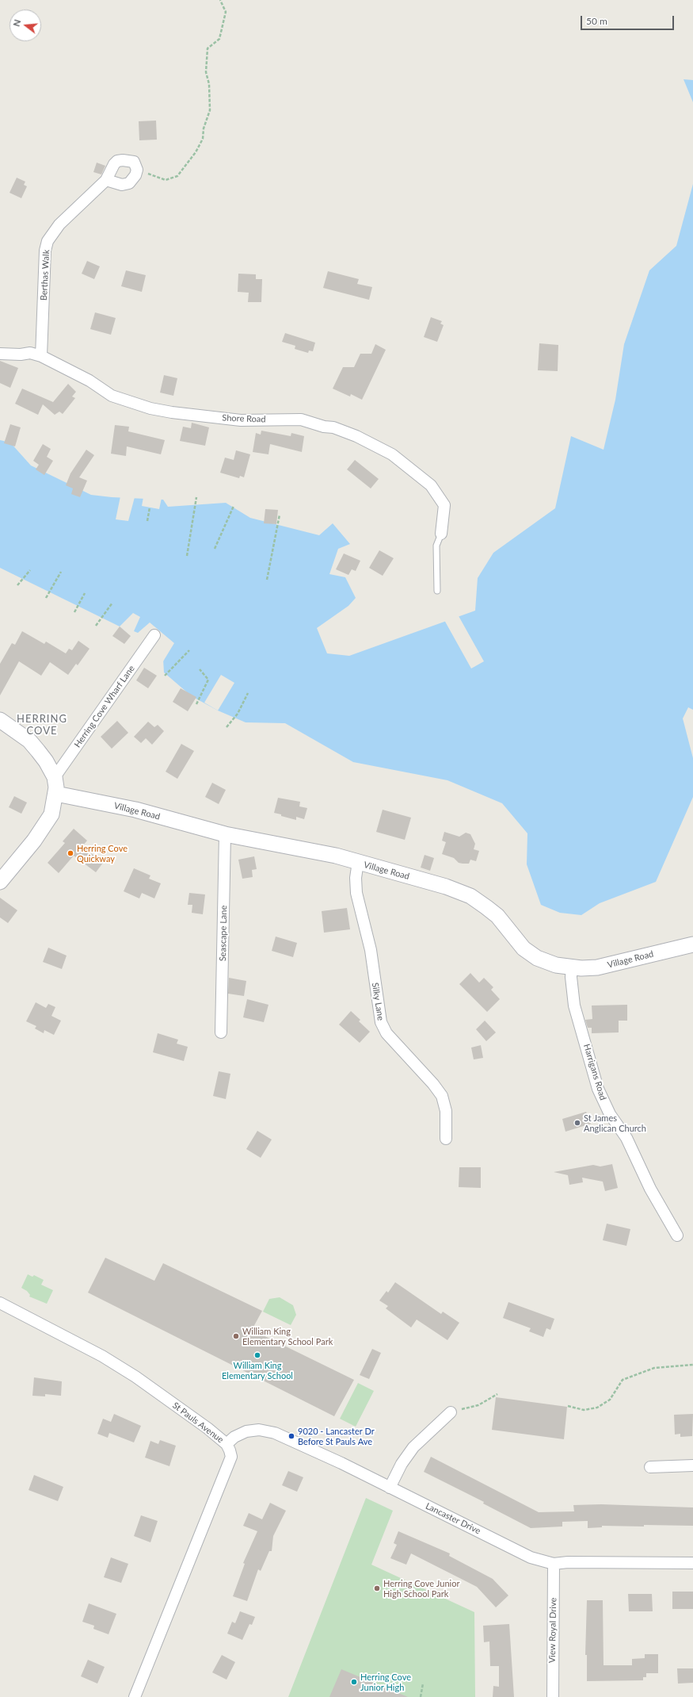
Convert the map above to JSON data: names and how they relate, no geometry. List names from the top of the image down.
{
  "streets": {
    "street": [
      "Berthas Walk",
      "Shore Road",
      "Herring Cove Wharf Lane",
      "Village Road",
      "Seascape Lane",
      "Silky Lane",
      "Harrigans Road",
      "St Pauls Avenue",
      "Lancaster Drive",
      "View Royal Drive"
    ]
  },
  "crossings": [
    ["Berthas Walk", "Shore Road"],
    ["Village Road", "Seascape Lane"],
    ["Village Road", "Silky Lane"],
    ["Village Road", "Harrigans Road"],
    ["St Pauls Avenue", "Lancaster Drive"],
    ["Lancaster Drive", "View Royal Drive"]
  ],
  "districts": ["HERRING COVE"],
  "places": [
    "Herring Cove Quickway",
    "St James Anglican Church",
    "William King Elementary School Park",
    "William King Elementary School",
    "9020 - Lancaster Dr Before St Pauls Ave",
    "Herring Cove Junior High School Park",
    "Herring Cove Junior High"
  ],
  "scale_bar": "50 m",
  "north": "left"
}
